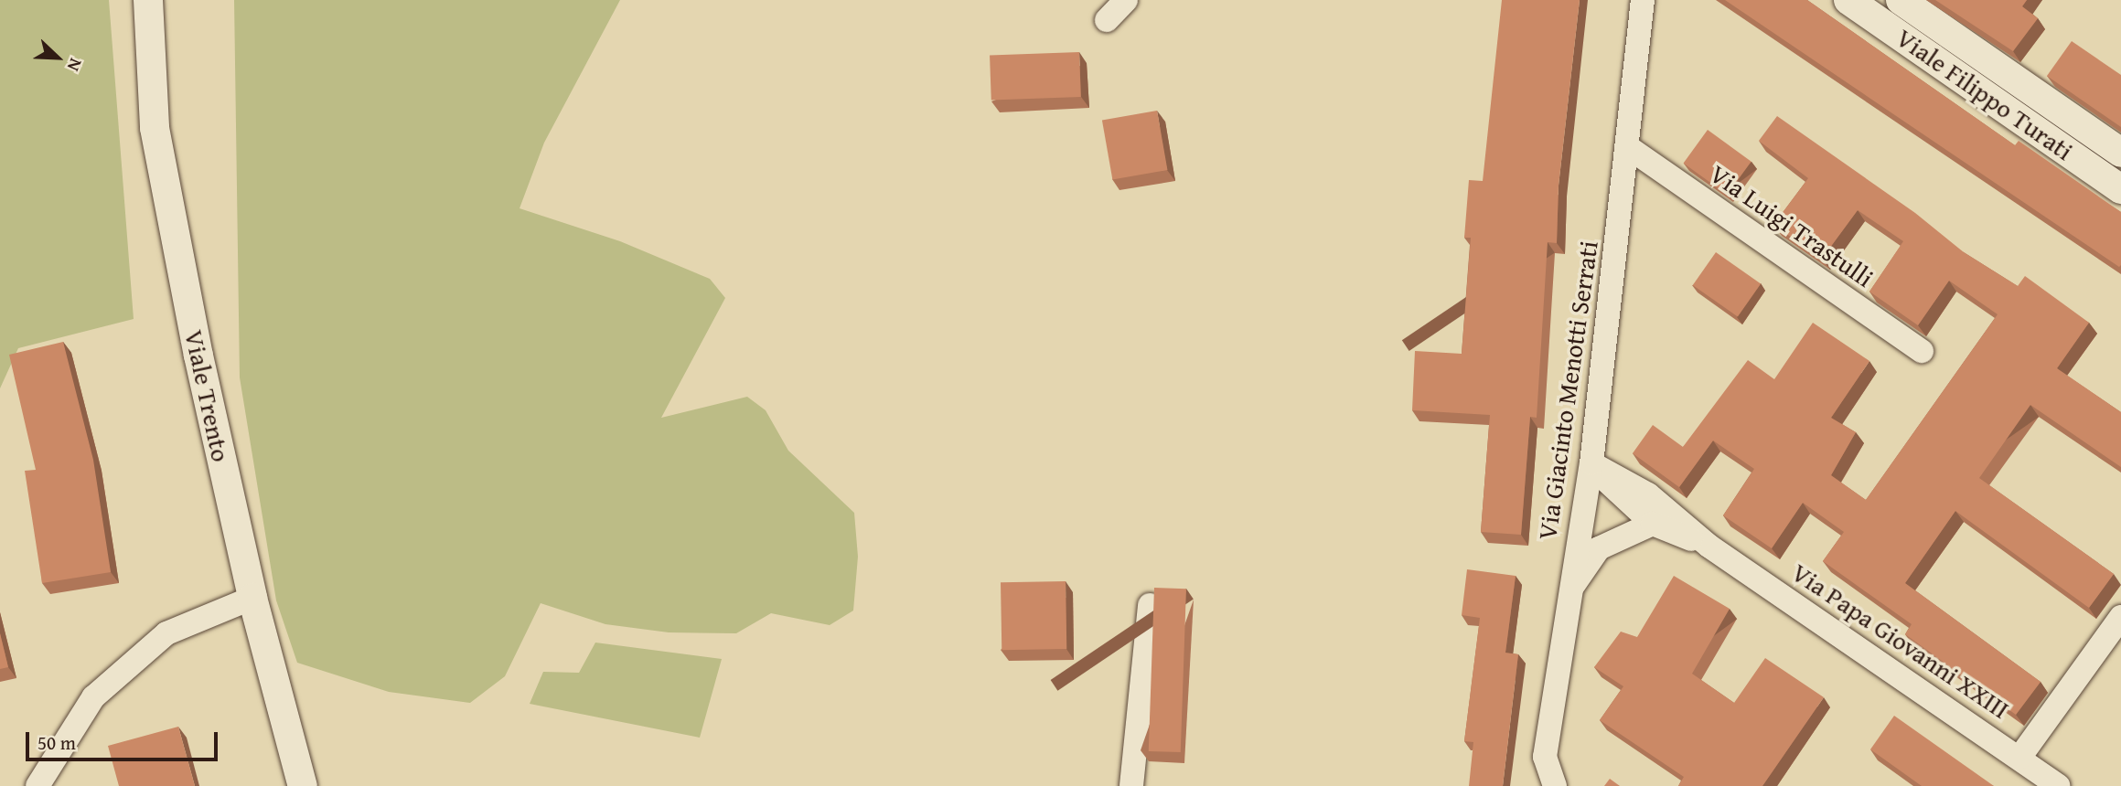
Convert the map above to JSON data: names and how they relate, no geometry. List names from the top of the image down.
{
  "streets": {
    "street": [
      "Viale Filippo Turati",
      "Via Luigi Trastulli",
      "Via Giacinto Menotti Serrati",
      "Viale Trento",
      "Via Papa Giovanni XXIII"
    ]
  },
  "crossings": [
    ["Via Luigi Trastulli", "Via Giacinto Menotti Serrati"],
    ["Via Giacinto Menotti Serrati", "Via Papa Giovanni XXIII"]
  ],
  "scale_bar": "50 m",
  "north": "bottom right"
}
